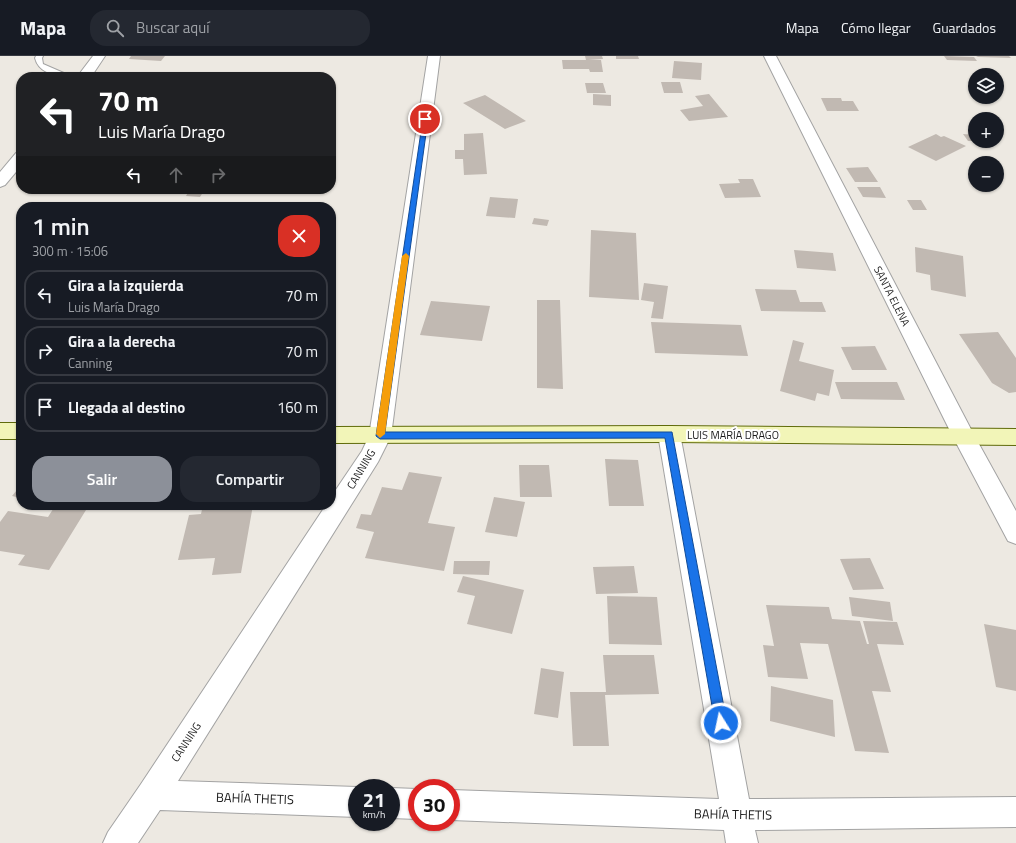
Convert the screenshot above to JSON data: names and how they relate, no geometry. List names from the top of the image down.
{
  "streets": {
    "main road": ["LUIS MARÍA DRAGO"],
    "street": ["SANTA ELENA", "CANNING", "BAHÍA THETIS"]
  },
  "crossings": [
    ["SANTA ELENA", "LUIS MARÍA DRAGO"],
    ["LUIS MARÍA DRAGO", "CANNING"],
    ["CANNING", "BAHÍA THETIS"]
  ],
  "page": {
    "header": "Mapa",
    "search": "Buscar aquí",
    "nav": ["Mapa", "Cómo llegar", "Guardados"],
    "map_buttons": ["+", "−"],
    "turn": ["70 m", "Luis María Drago"],
    "heading": ["1 min", "300 m · 15:06"],
    "list": [
      {
        "name": "Gira a la izquierda",
        "note": "Luis María Drago",
        "value": "70 m"
      },
      {
        "name": "Gira a la derecha",
        "note": "Canning",
        "value": "70 m"
      },
      {
        "name": "Llegada al destino",
        "value": "160 m"
      }
    ],
    "buttons": ["Salir", "Compartir"],
    "speed": "21 km/h",
    "limit": "30"
  }
}
